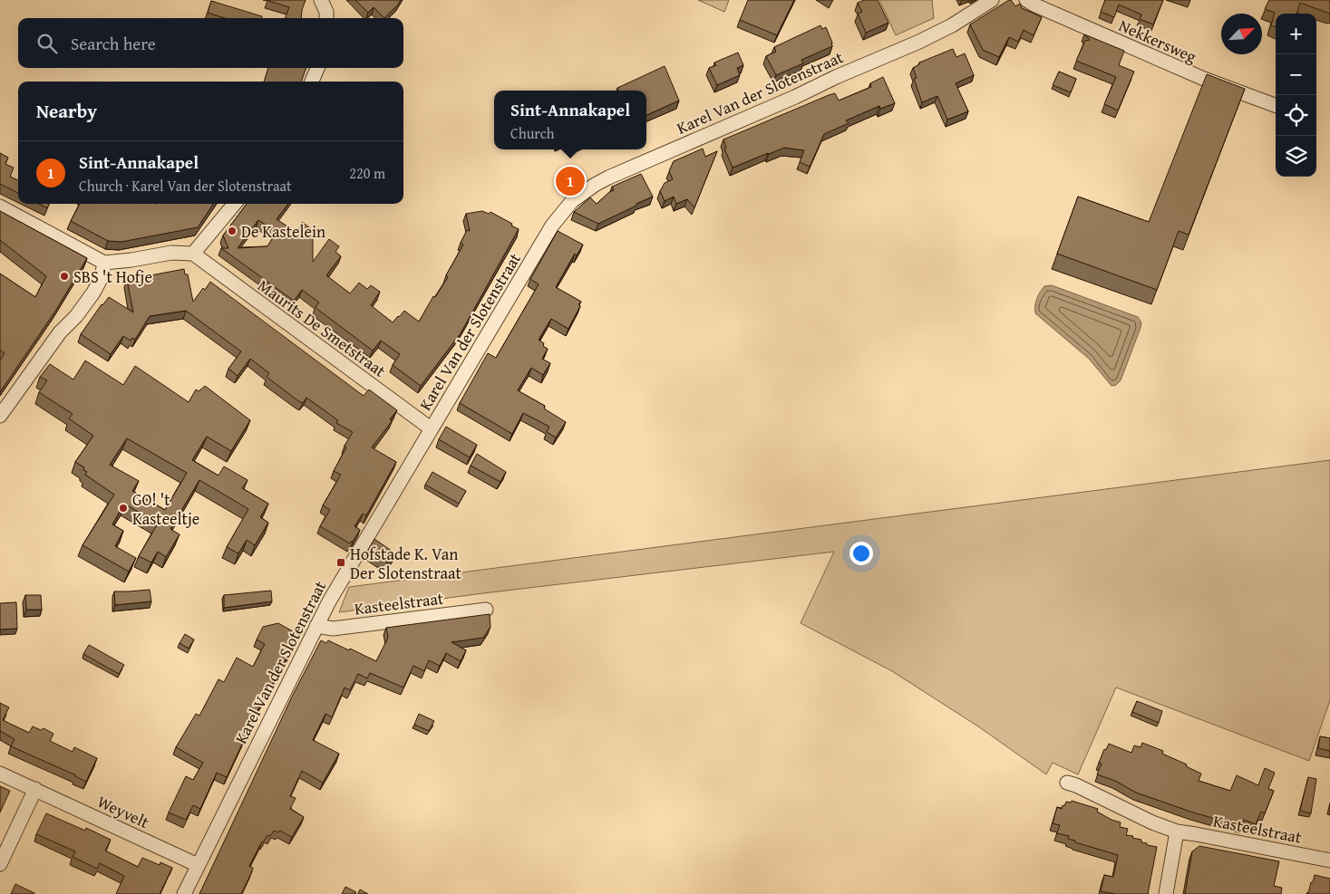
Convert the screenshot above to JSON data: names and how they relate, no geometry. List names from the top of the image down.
{
  "streets": {
    "street": [
      "Nekkersweg",
      "Karel Van der Slotenstraat",
      "Maurits De Smetstraat",
      "Kasteelstraat",
      "Weyvelt"
    ]
  },
  "crossings": [
    ["Karel Van der Slotenstraat", "Maurits De Smetstraat"],
    ["Karel Van der Slotenstraat", "Kasteelstraat"],
    ["Karel Van der Slotenstraat", "Weyvelt"]
  ],
  "places": {
    "other": ["De Kastelein", "SBS 't Hofje", "GO! 't Kasteeltje"],
    "transit": ["Hofstade K. Van Der Slotenstraat"]
  },
  "north": "top right",
  "page": {
    "map_buttons": ["+", "−"],
    "search": "Search here",
    "heading": "Nearby",
    "popup": ["Sint-Annakapel", "Church"],
    "list": [
      {
        "mark": "1",
        "name": "Sint-Annakapel",
        "note": "Church · Karel Van der Slotenstraat",
        "value": "220 m"
      }
    ],
    "pins": "1"
  }
}
